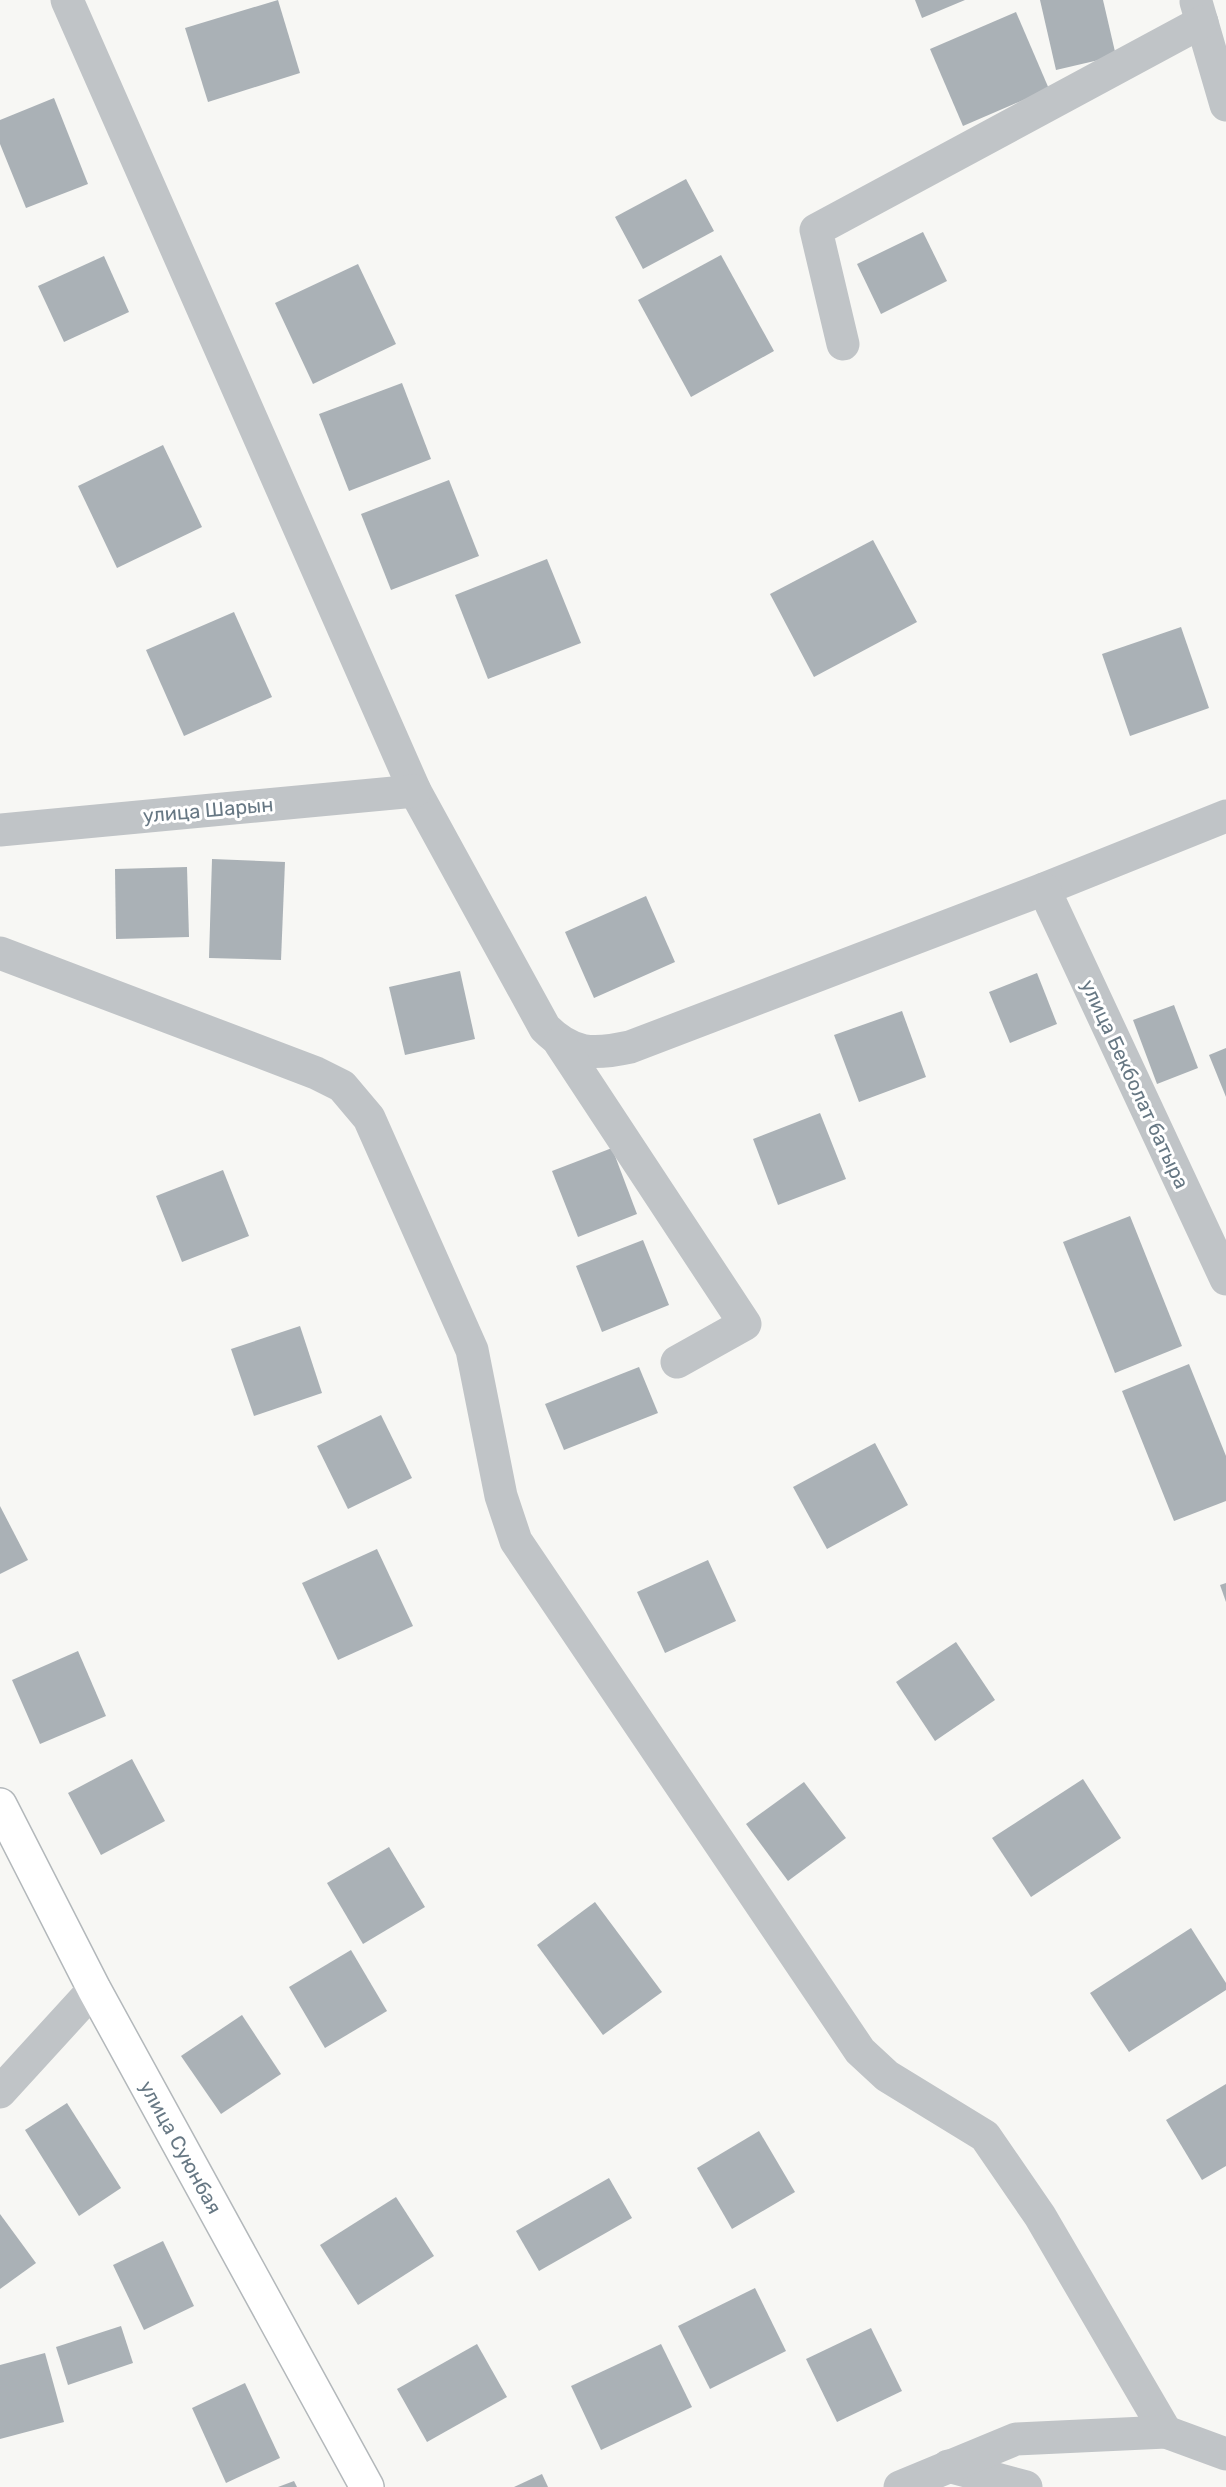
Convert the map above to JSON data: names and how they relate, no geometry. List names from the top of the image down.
{
  "streets": {
    "main road": ["улица Суюнбая"],
    "street": ["улица Шарын", "улица Бекболат батыра"]
  }
}
